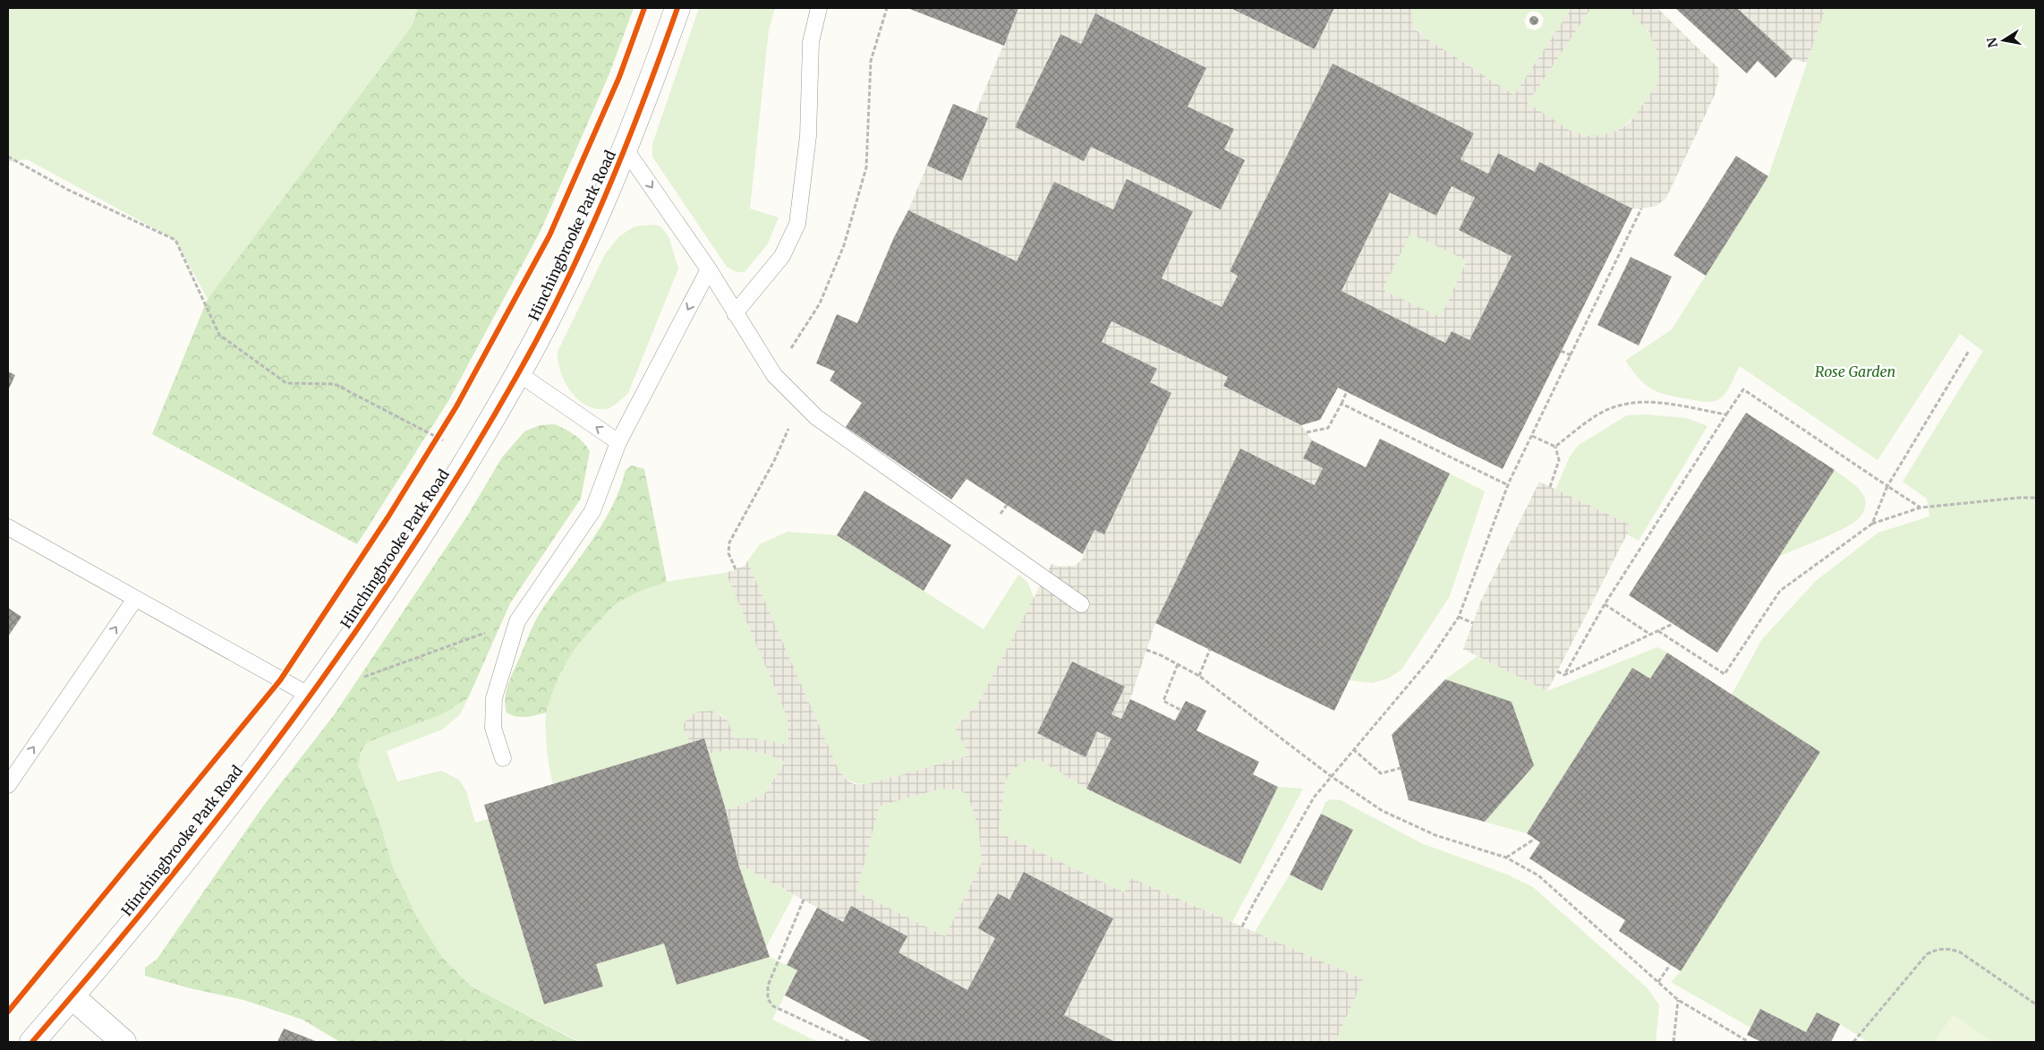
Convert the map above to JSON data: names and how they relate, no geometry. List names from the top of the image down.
{
  "streets": {
    "street": ["Hinchingbrooke Park Road"]
  },
  "parks": ["Rose Garden"],
  "north": "left"
}
